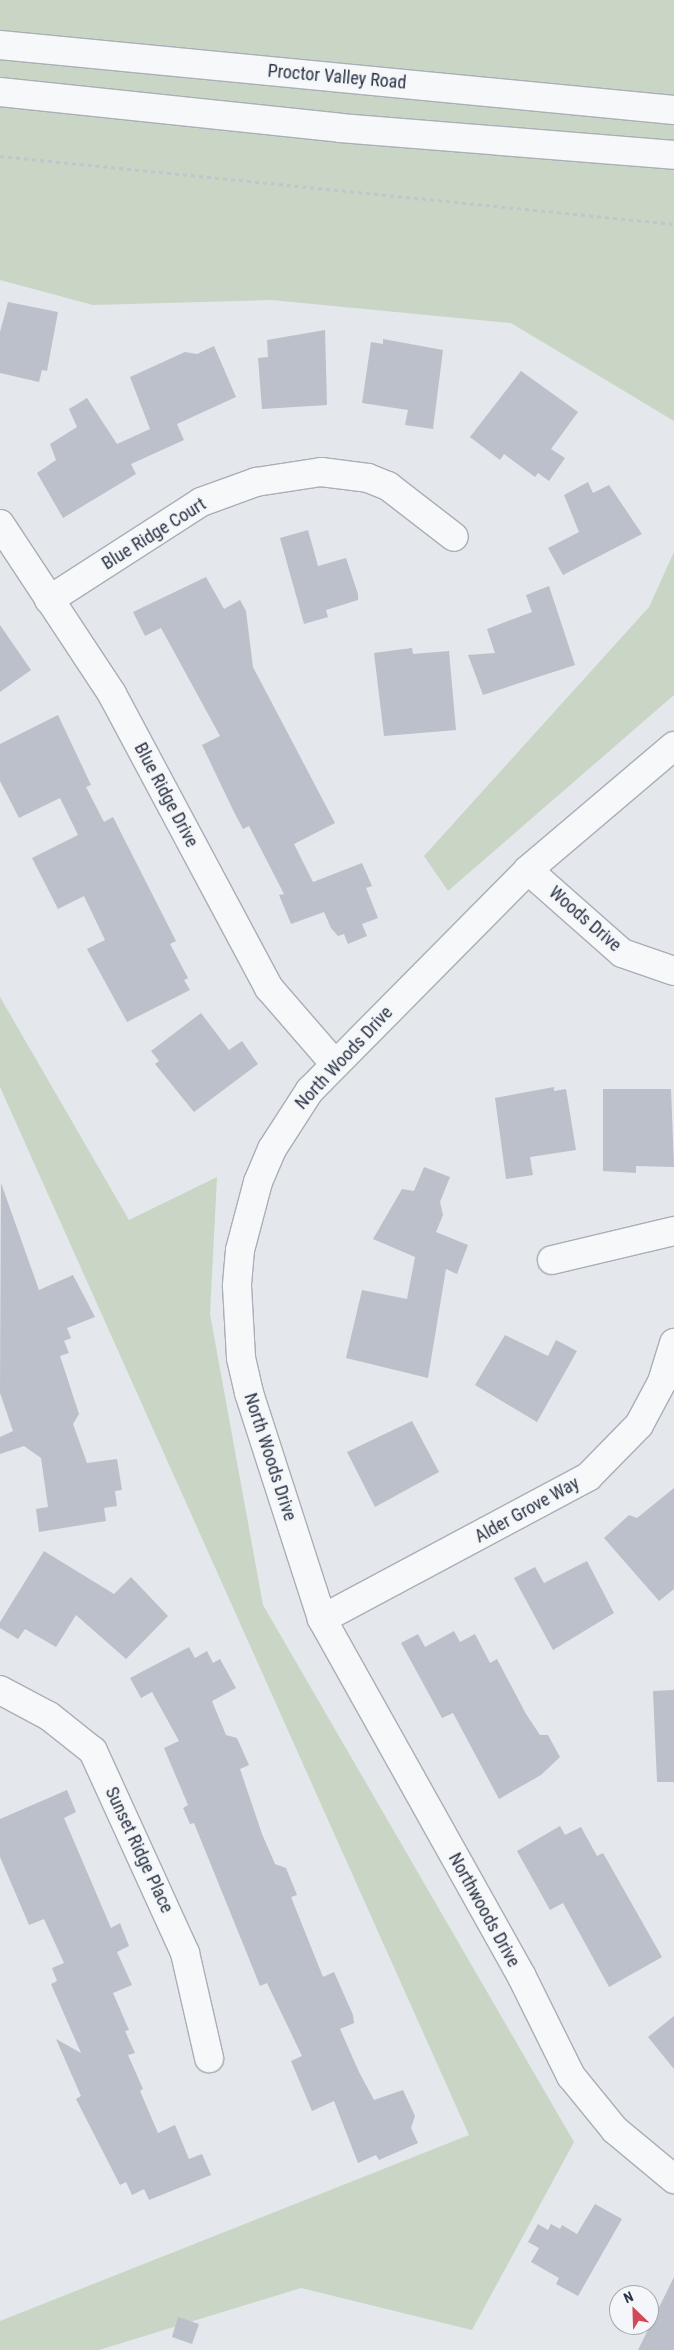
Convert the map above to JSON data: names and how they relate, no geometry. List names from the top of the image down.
{
  "streets": {
    "street": [
      "Proctor Valley Road",
      "Blue Ridge Court",
      "Blue Ridge Drive",
      "Woods Drive",
      "North Woods Drive",
      "Alder Grove Way",
      "Sunset Ridge Place",
      "Northwoods Drive"
    ]
  },
  "crossings": [
    ["Blue Ridge Court", "Blue Ridge Drive"],
    ["Blue Ridge Drive", "North Woods Drive"],
    ["Woods Drive", "North Woods Drive"],
    ["North Woods Drive", "Alder Grove Way"],
    ["North Woods Drive", "Northwoods Drive"],
    ["Alder Grove Way", "Northwoods Drive"]
  ],
  "north": "top left"
}
